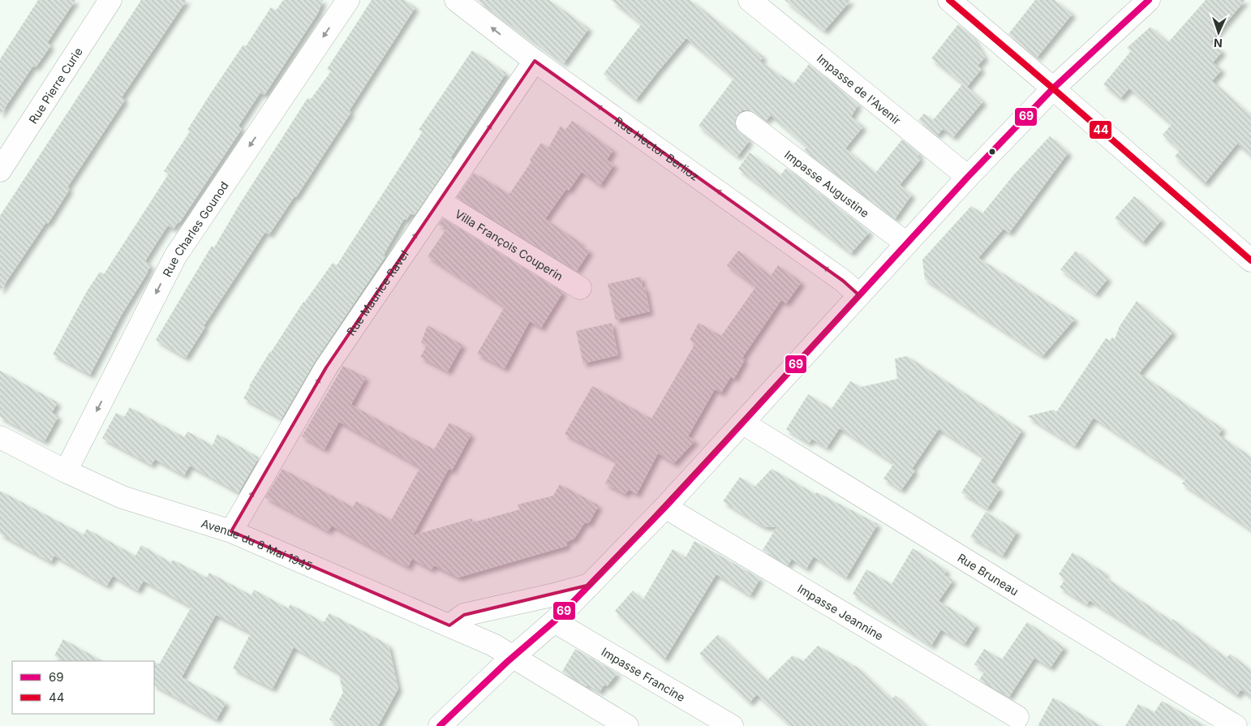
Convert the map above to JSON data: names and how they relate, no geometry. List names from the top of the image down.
{
  "streets": {
    "street": [
      "Rue Pierre Curie",
      "Impasse de l'Avenir",
      "Rue Hector Berlioz",
      "Impasse Augustine",
      "Rue Charles Gounod",
      "Villa François Couperin",
      "Rue Maurice Ravel",
      "Avenue du 8 Mai 1945",
      "Rue Bruneau",
      "Impasse Jeannine",
      "Impasse Francine"
    ]
  },
  "crossings": [
    ["Rue Hector Berlioz", "Rue Maurice Ravel"],
    ["Rue Charles Gounod", "Avenue du 8 Mai 1945"],
    ["Villa François Couperin", "Rue Maurice Ravel"],
    ["Rue Maurice Ravel", "Avenue du 8 Mai 1945"]
  ],
  "one_way": ["Rue Hector Berlioz", "Rue Charles Gounod", "Rue Maurice Ravel"],
  "lines": ["transit line 69", "transit line 44"],
  "legend": ["69", "44"],
  "north": "bottom"
}
